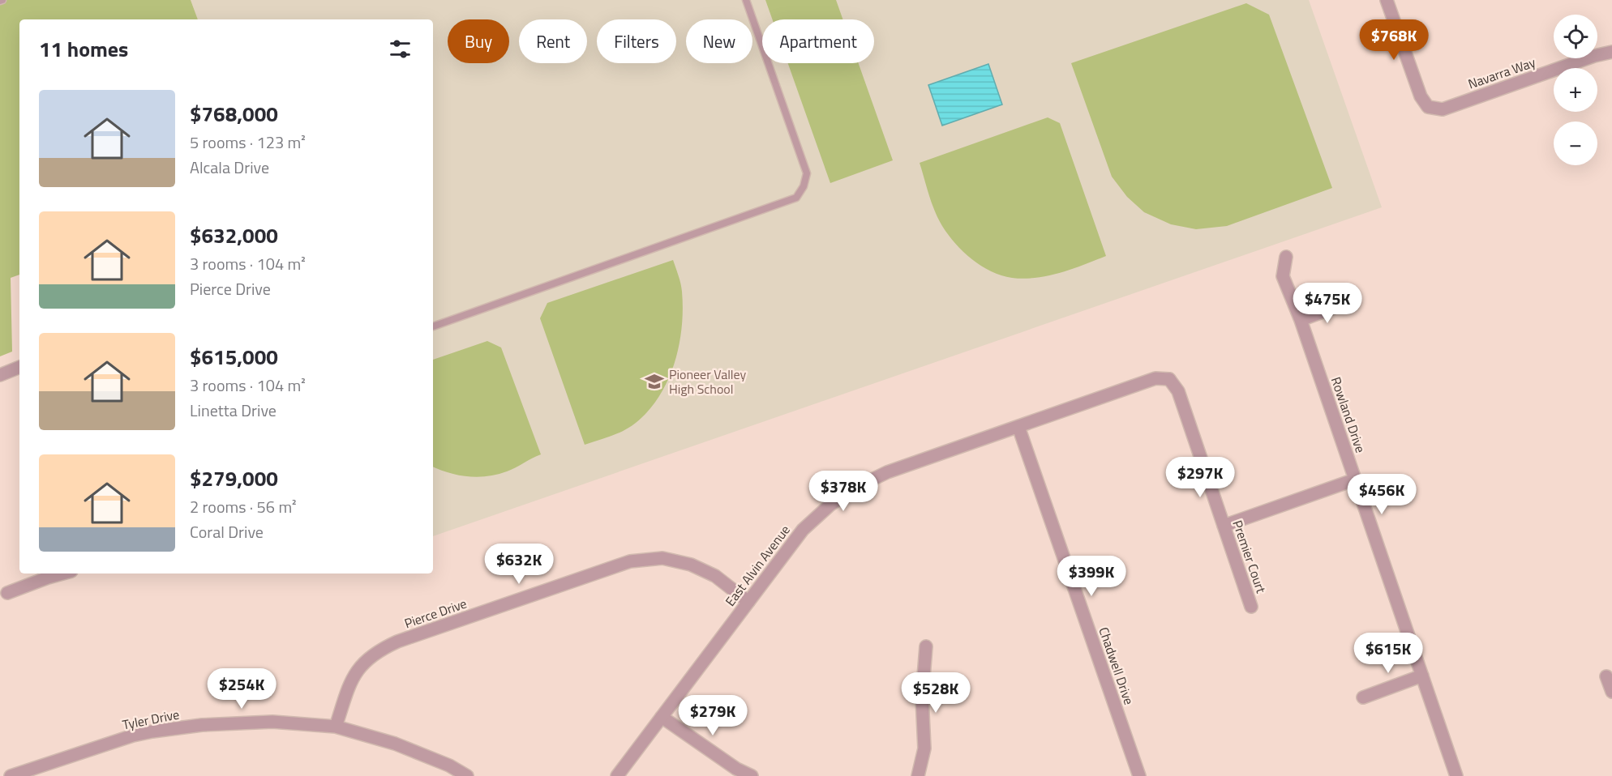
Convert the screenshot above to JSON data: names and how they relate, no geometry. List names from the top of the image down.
{
  "streets": {
    "street": [
      "Navarra Way",
      "Rowland Drive",
      "Premier Court",
      "East Alvin Avenue",
      "Pierce Drive",
      "Chadwell Drive",
      "Tyler Drive"
    ]
  },
  "crossings": [
    ["Premier Court", "East Alvin Avenue"],
    ["East Alvin Avenue", "Pierce Drive"],
    ["East Alvin Avenue", "Chadwell Drive"],
    ["Pierce Drive", "Tyler Drive"]
  ],
  "places": {
    "school or university": ["Pioneer Valley High School"]
  },
  "page": {
    "map_buttons": ["+", "−"],
    "price": [
      "$768K",
      "$475K",
      "$297K",
      "$378K",
      "$456K",
      "$632K",
      "$399K",
      "$615K",
      "$254K",
      "$528K",
      "$279K"
    ],
    "chip": [
      "Buy",
      "Rent",
      "Filters",
      "New",
      "Apartment"
    ],
    "heading": "11 homes",
    "list": [
      {
        "name": "$768,000",
        "note": "5 rooms · 123 m² · Alcala Drive"
      },
      {
        "name": "$632,000",
        "note": "3 rooms · 104 m² · Pierce Drive"
      },
      {
        "name": "$615,000",
        "note": "3 rooms · 104 m² · Linetta Drive"
      },
      {
        "name": "$279,000",
        "note": "2 rooms · 56 m² · Coral Drive"
      }
    ]
  }
}
